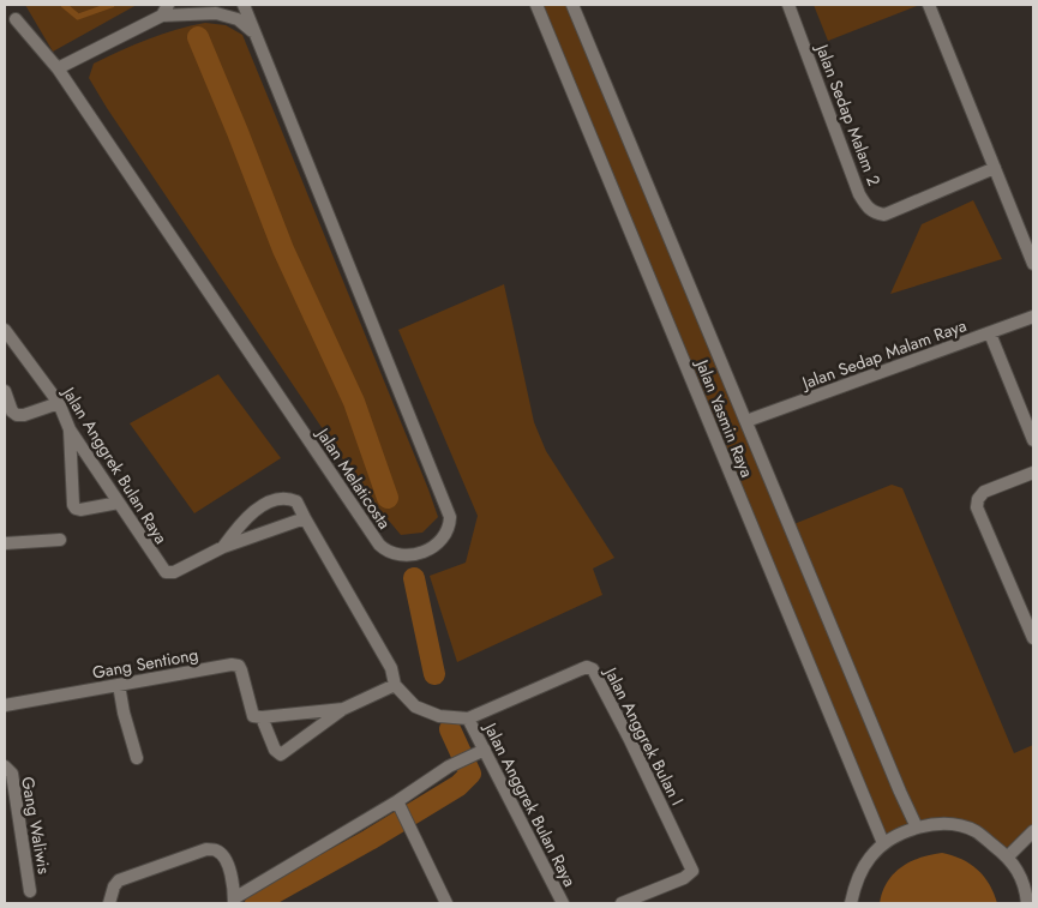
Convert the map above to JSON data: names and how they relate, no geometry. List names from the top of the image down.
{
  "streets": {
    "street": [
      "Jalan Sedap Malam 2",
      "Jalan Sedap Malam Raya",
      "Jalan Yasmin Raya",
      "Jalan Anggrek Bulan Raya",
      "Jalan Melaticosta",
      "Gang Sentiong",
      "Jalan Anggrek Bulan I",
      "Gang Waliwis"
    ]
  },
  "crossings": [
    ["Jalan Sedap Malam Raya", "Jalan Yasmin Raya"],
    ["Jalan Anggrek Bulan Raya", "Jalan Anggrek Bulan I"]
  ]
}
